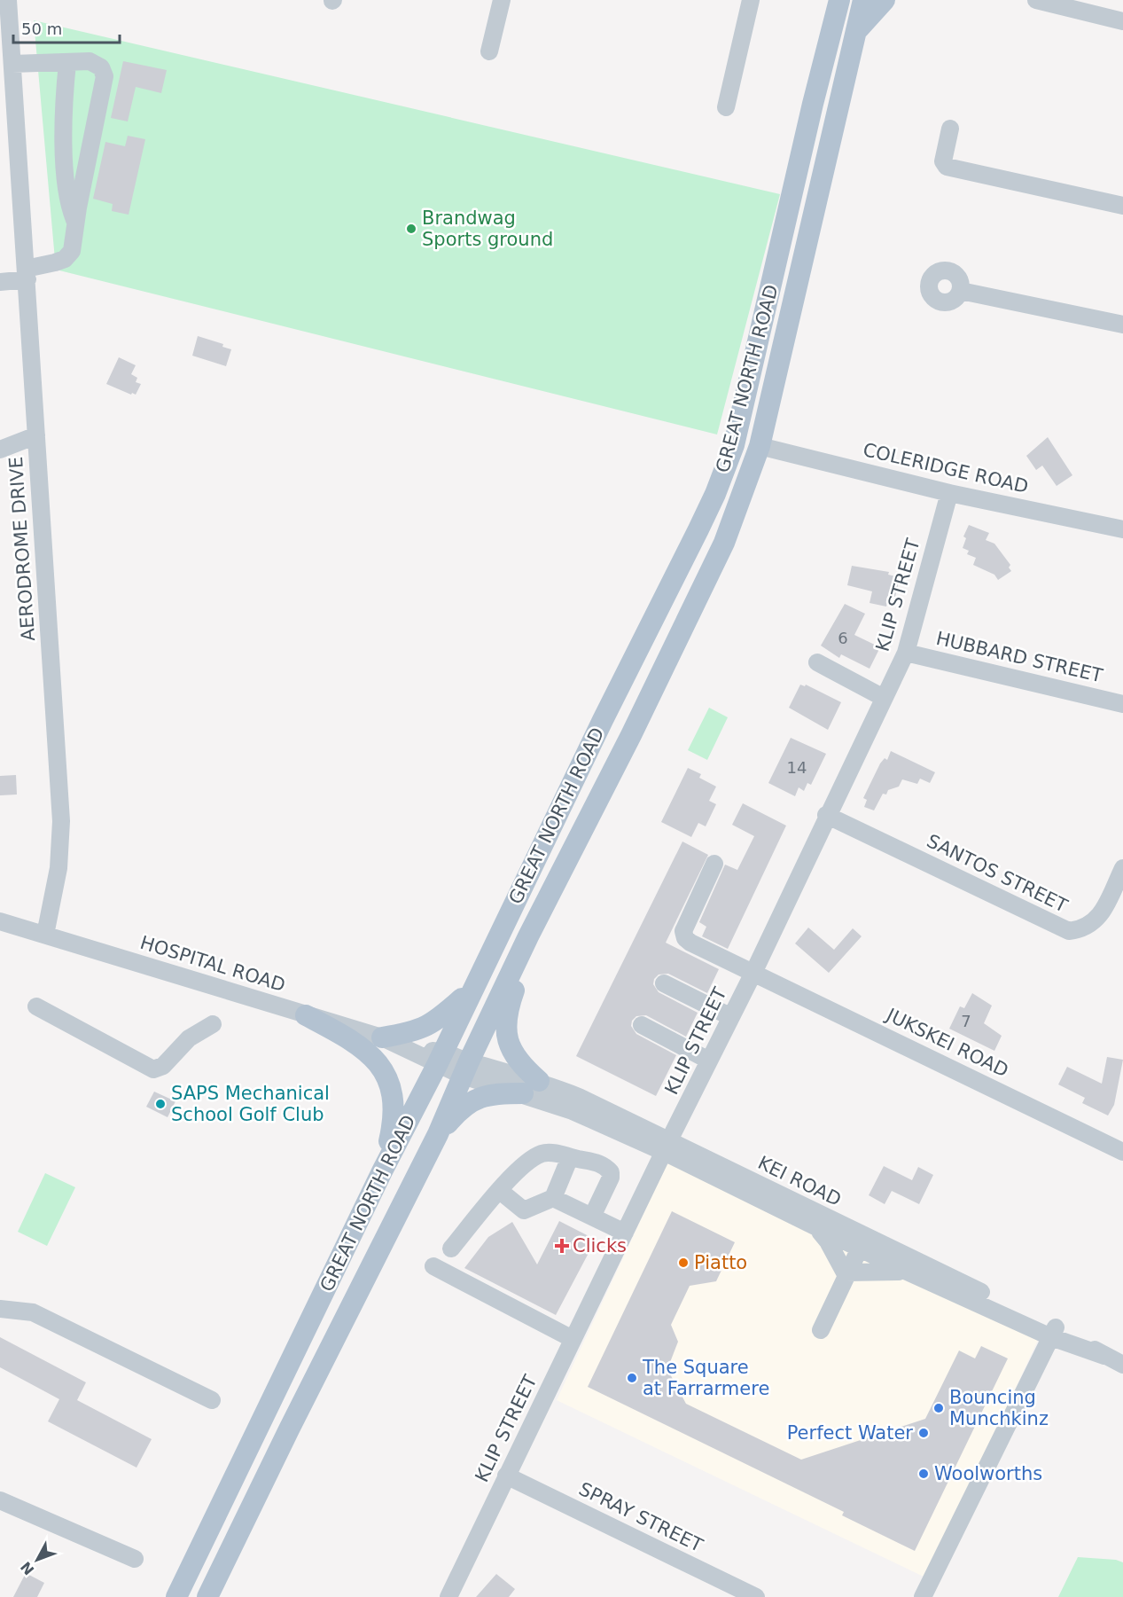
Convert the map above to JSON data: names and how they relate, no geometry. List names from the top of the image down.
{
  "streets": {
    "main road": ["GREAT NORTH ROAD"],
    "street": [
      "COLERIDGE ROAD",
      "AERODROME DRIVE",
      "KLIP STREET",
      "HUBBARD STREET",
      "SANTOS STREET",
      "HOSPITAL ROAD",
      "JUKSKEI ROAD",
      "KEI ROAD",
      "SPRAY STREET"
    ]
  },
  "crossings": [
    ["GREAT NORTH ROAD", "COLERIDGE ROAD"],
    ["GREAT NORTH ROAD", "HOSPITAL ROAD"],
    ["GREAT NORTH ROAD", "KEI ROAD"],
    ["COLERIDGE ROAD", "KLIP STREET"],
    ["AERODROME DRIVE", "HOSPITAL ROAD"],
    ["KLIP STREET", "HUBBARD STREET"],
    ["KLIP STREET", "SANTOS STREET"],
    ["KLIP STREET", "JUKSKEI ROAD"],
    ["KLIP STREET", "KEI ROAD"],
    ["KLIP STREET", "SPRAY STREET"],
    ["HOSPITAL ROAD", "KEI ROAD"]
  ],
  "places": {
    "other": [
      "Brandwag Sports ground",
      "SAPS Mechanical School Golf Club",
      "Piatto",
      "The Square at Farrarmere",
      "Bouncing Munchkinz",
      "Perfect Water",
      "Woolworths"
    ],
    "health": ["Clicks"]
  },
  "house_numbers": ["6", "14", "7"],
  "scale_bar": "50 m",
  "north": "bottom left"
}
